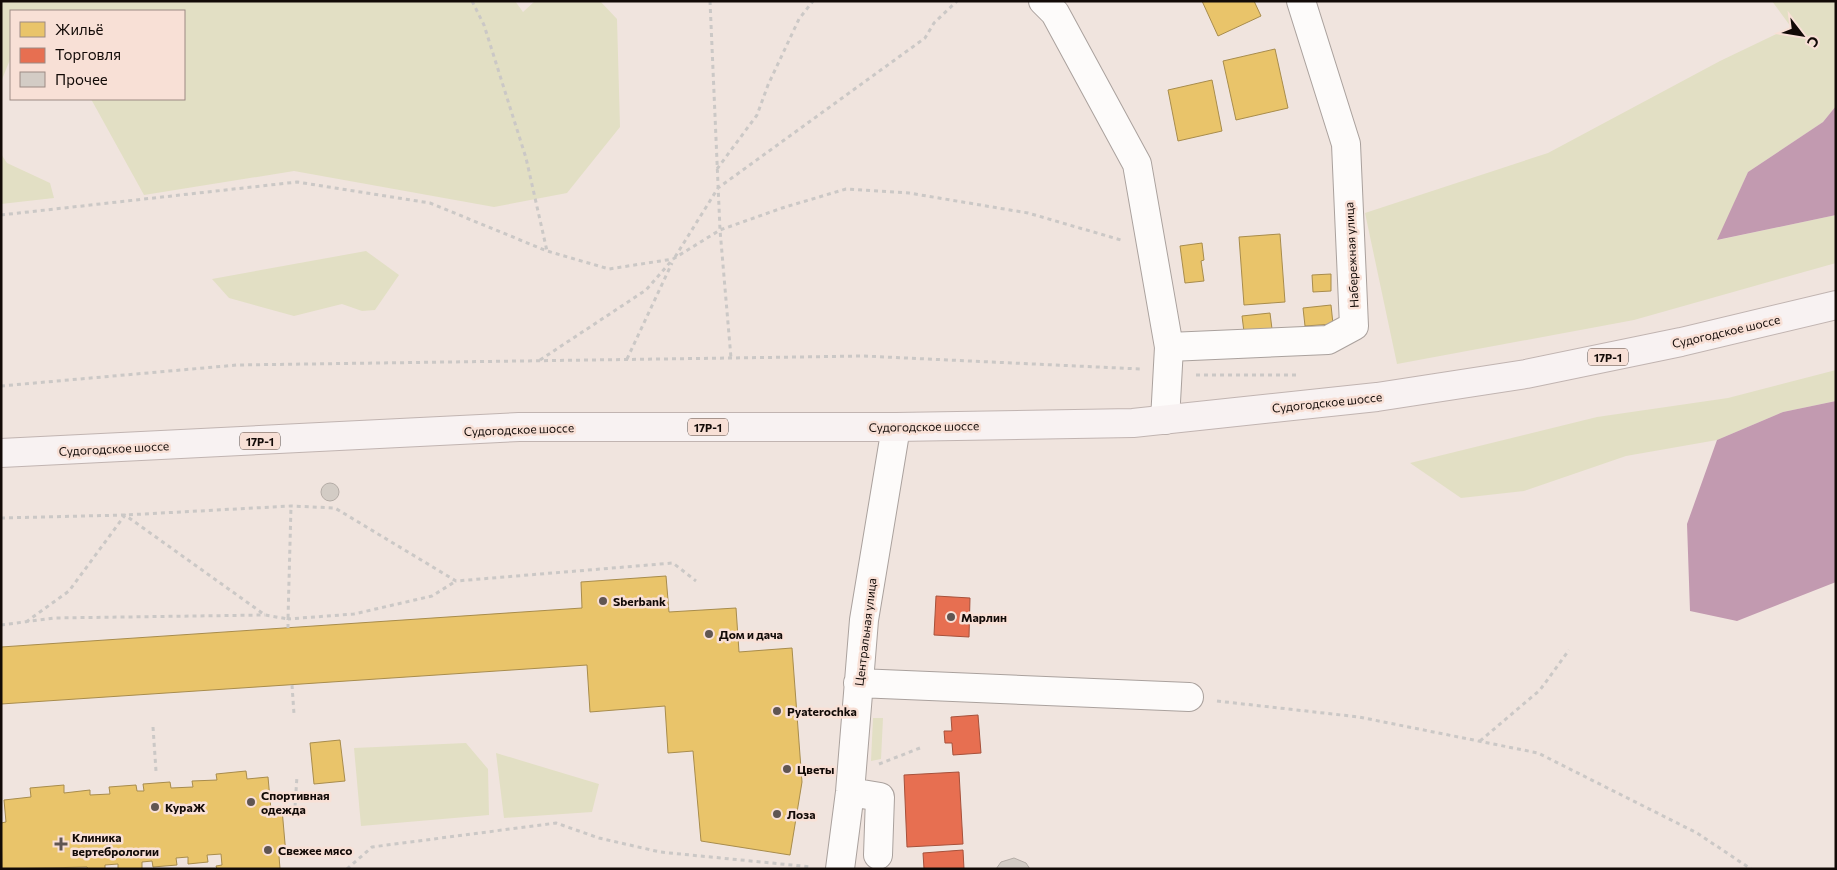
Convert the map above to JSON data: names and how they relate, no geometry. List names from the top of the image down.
{
  "streets": {
    "main road": ["Судогодское шоссе", "17Р-1"],
    "street": ["Набережная улица", "Центральная улица"]
  },
  "crossings": [
    ["Судогодское шоссе", "Центральная улица"]
  ],
  "places": {
    "other": [
      "Sberbank",
      "Марлин",
      "Дом и дача",
      "Pyaterochka",
      "Цветы",
      "Спортивная одежда",
      "КураЖ",
      "Лоза",
      "Свежее мясо"
    ],
    "health": ["Клиника вертебрологии"]
  },
  "legend": ["Жильё", "Торговля", "Прочее"],
  "north": "bottom right"
}
